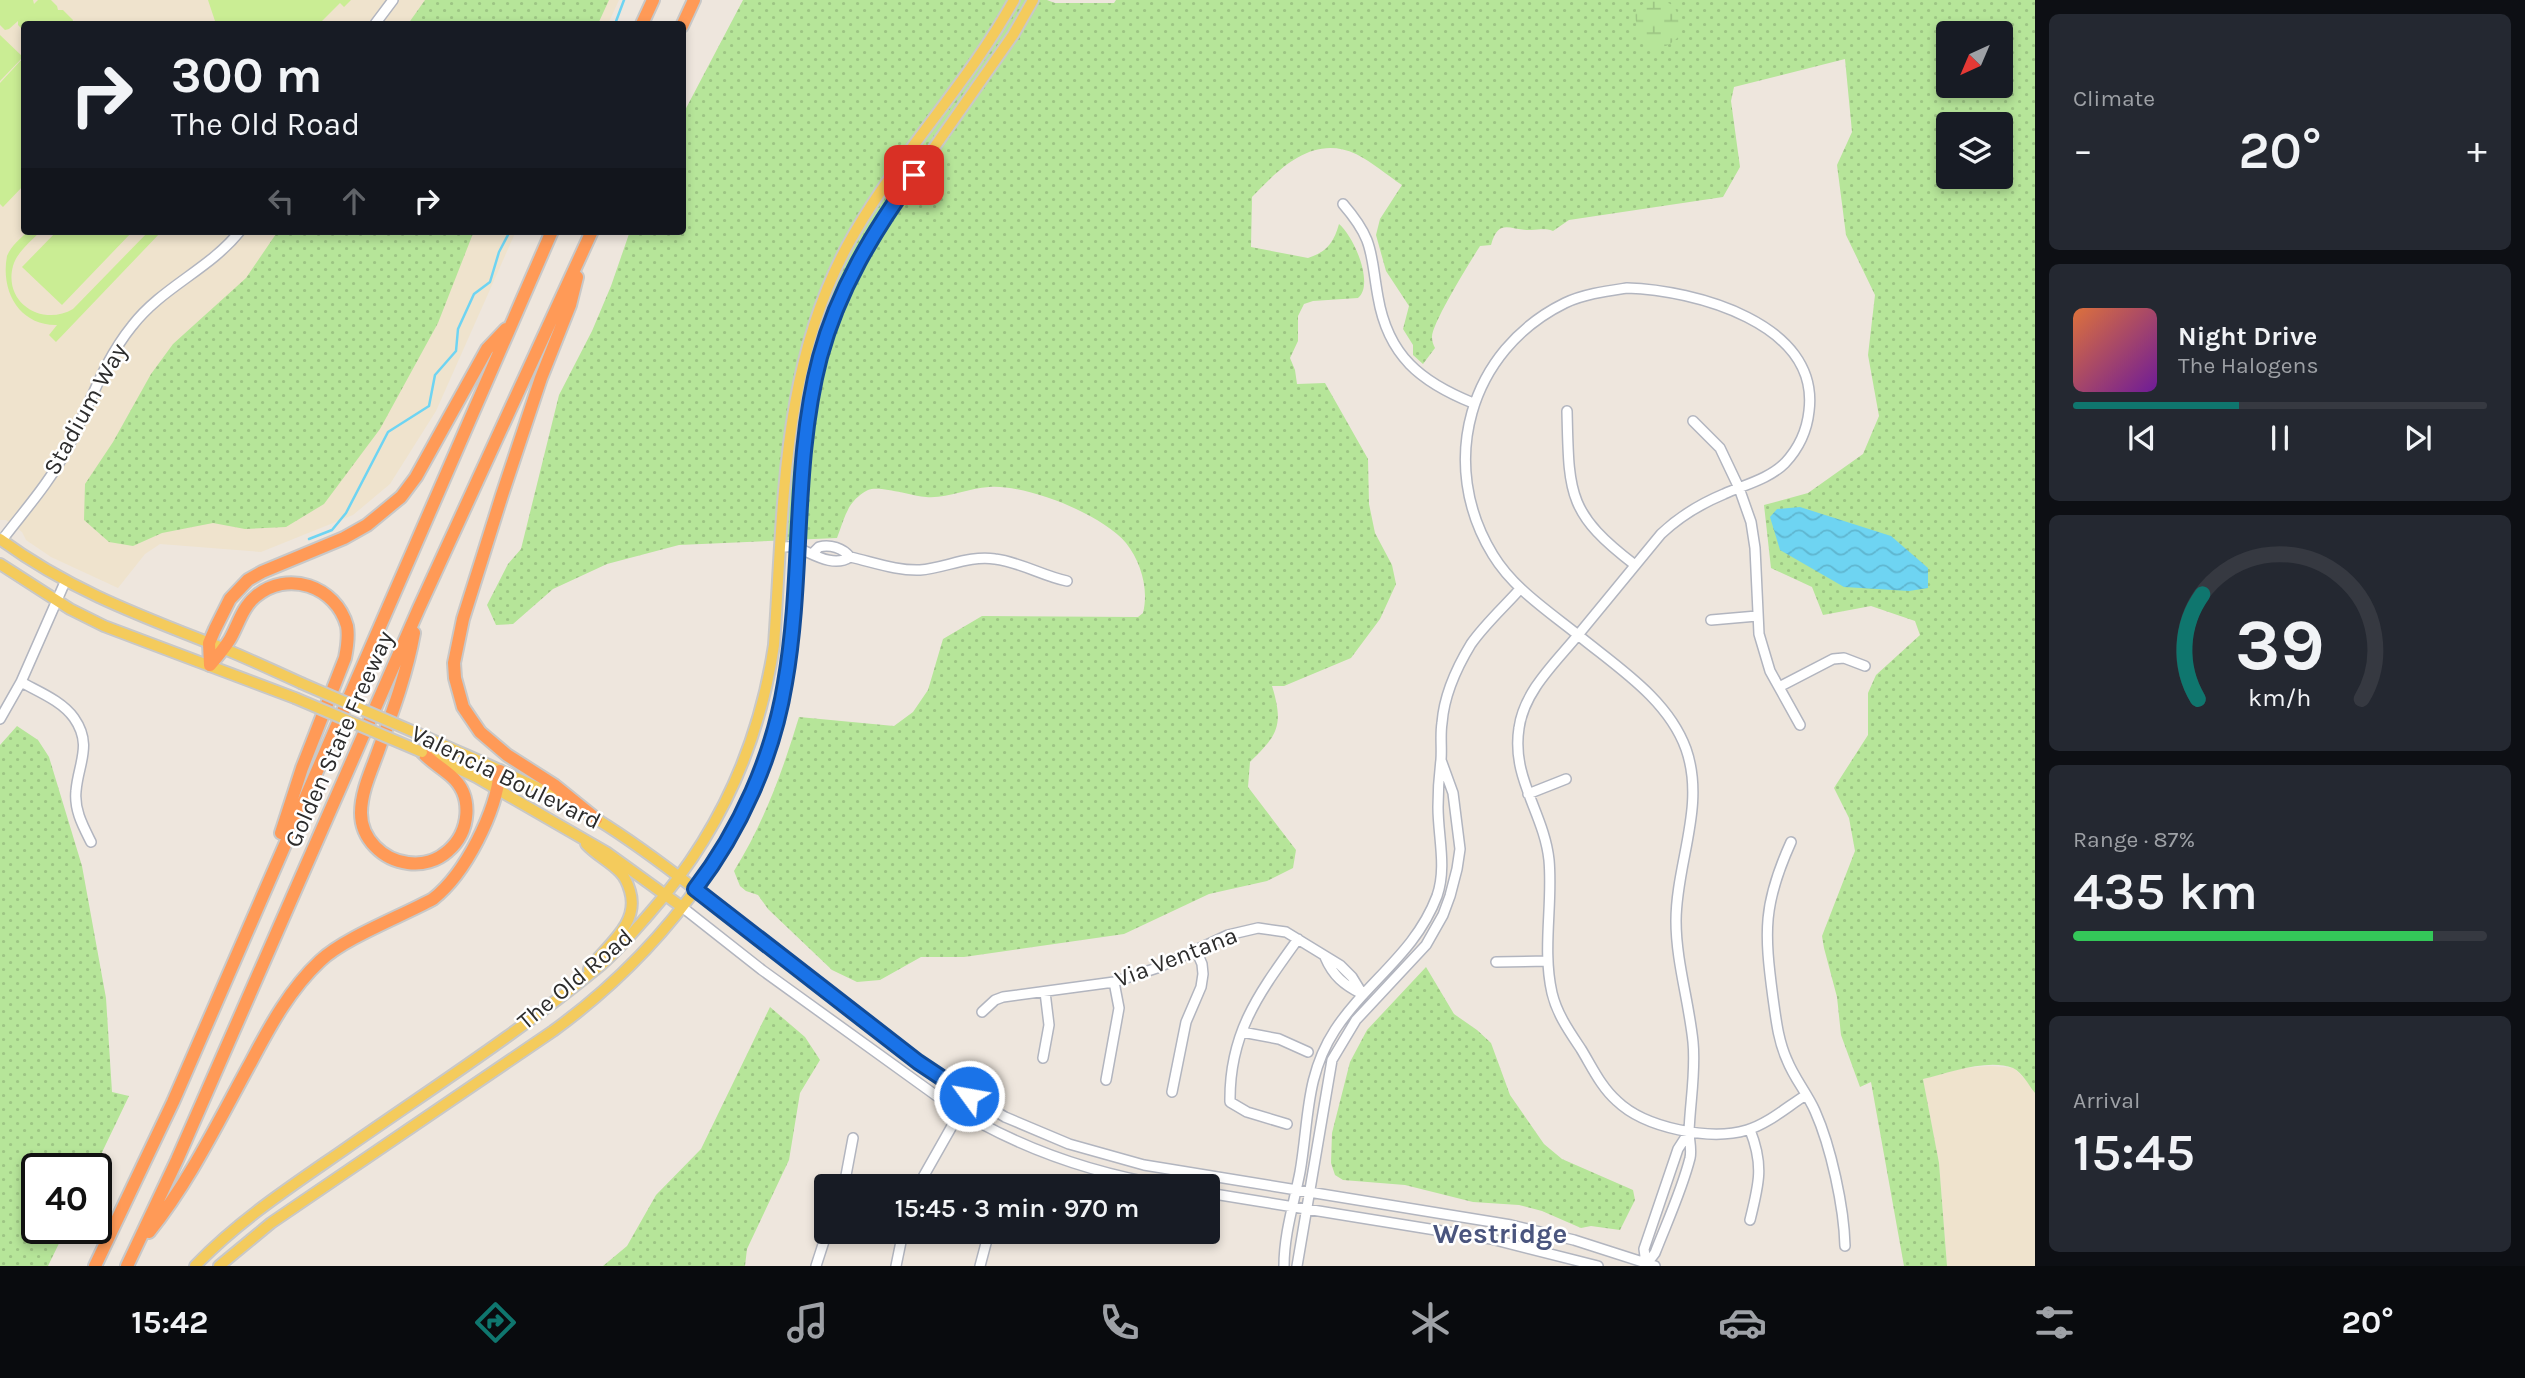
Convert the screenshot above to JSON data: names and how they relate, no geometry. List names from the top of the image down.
{
  "streets": {
    "highway": ["Golden State Freeway"],
    "main road": ["Valencia Boulevard", "The Old Road"],
    "street": ["Stadium Way", "Via Ventana"]
  },
  "crossings": [
    ["Stadium Way", "Valencia Boulevard"],
    ["Valencia Boulevard", "The Old Road"]
  ],
  "districts": ["Westridge"],
  "north": "bottom left",
  "page": {
    "tile": [
      "Climate",
      ["Range · 87%", "435 km"],
      ["Arrival", "15:45"]
    ],
    "turn": ["300 m", "The Old Road"],
    "heat": ["−", "20°", "+"],
    "song": ["Night Drive", "The Halogens"],
    "limit": "40",
    "trip": "15:45 · 3 min · 970 m",
    "tabs": ["15:42", "20°"],
    "gauge": ["39", "km/h"]
  }
}
